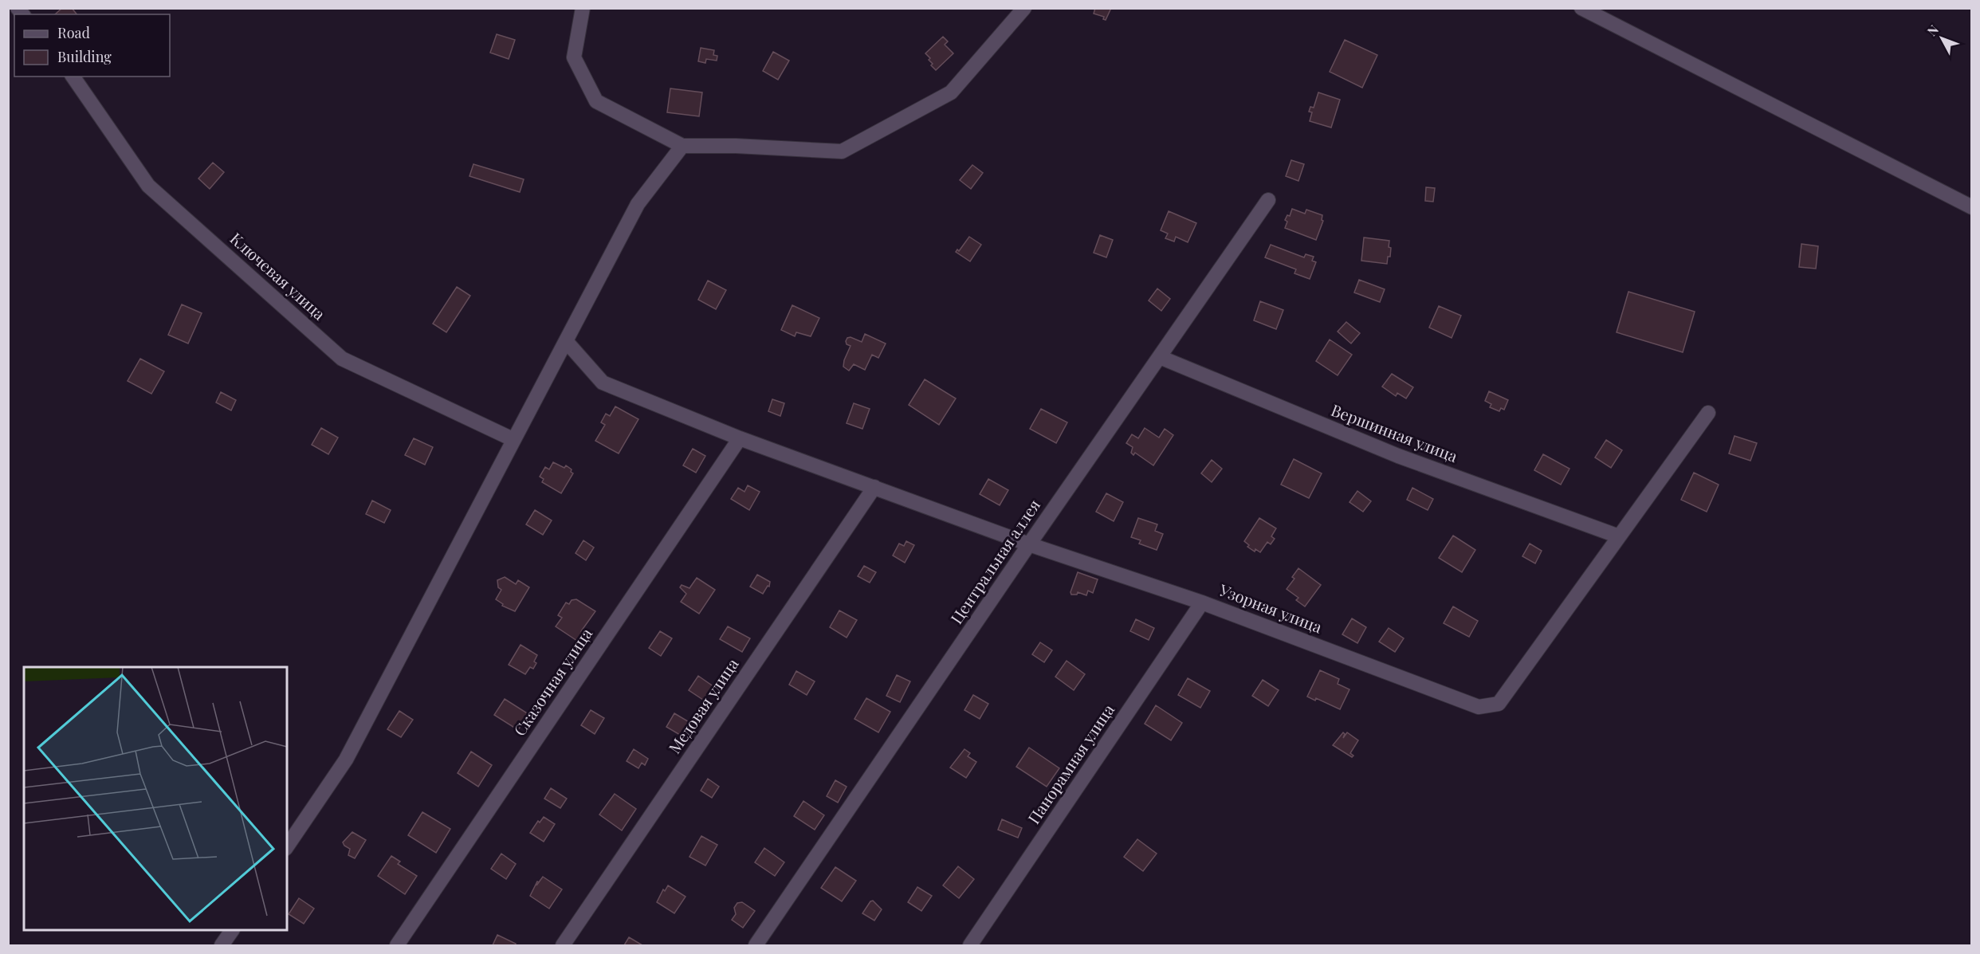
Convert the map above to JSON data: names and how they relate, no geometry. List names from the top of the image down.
{
  "streets": {
    "street": [
      "Ключевая улица",
      "Вершинная улица",
      "Центральная аллея",
      "Узорная улица",
      "Сказочная улица",
      "Медовая улица",
      "Панорамная улица"
    ]
  },
  "crossings": [
    ["Вершинная улица", "Центральная аллея"],
    ["Вершинная улица", "Узорная улица"],
    ["Центральная аллея", "Узорная улица"],
    ["Узорная улица", "Сказочная улица"],
    ["Узорная улица", "Медовая улица"],
    ["Узорная улица", "Панорамная улица"]
  ],
  "legend": ["Road", "Building"],
  "north": "top left"
}
